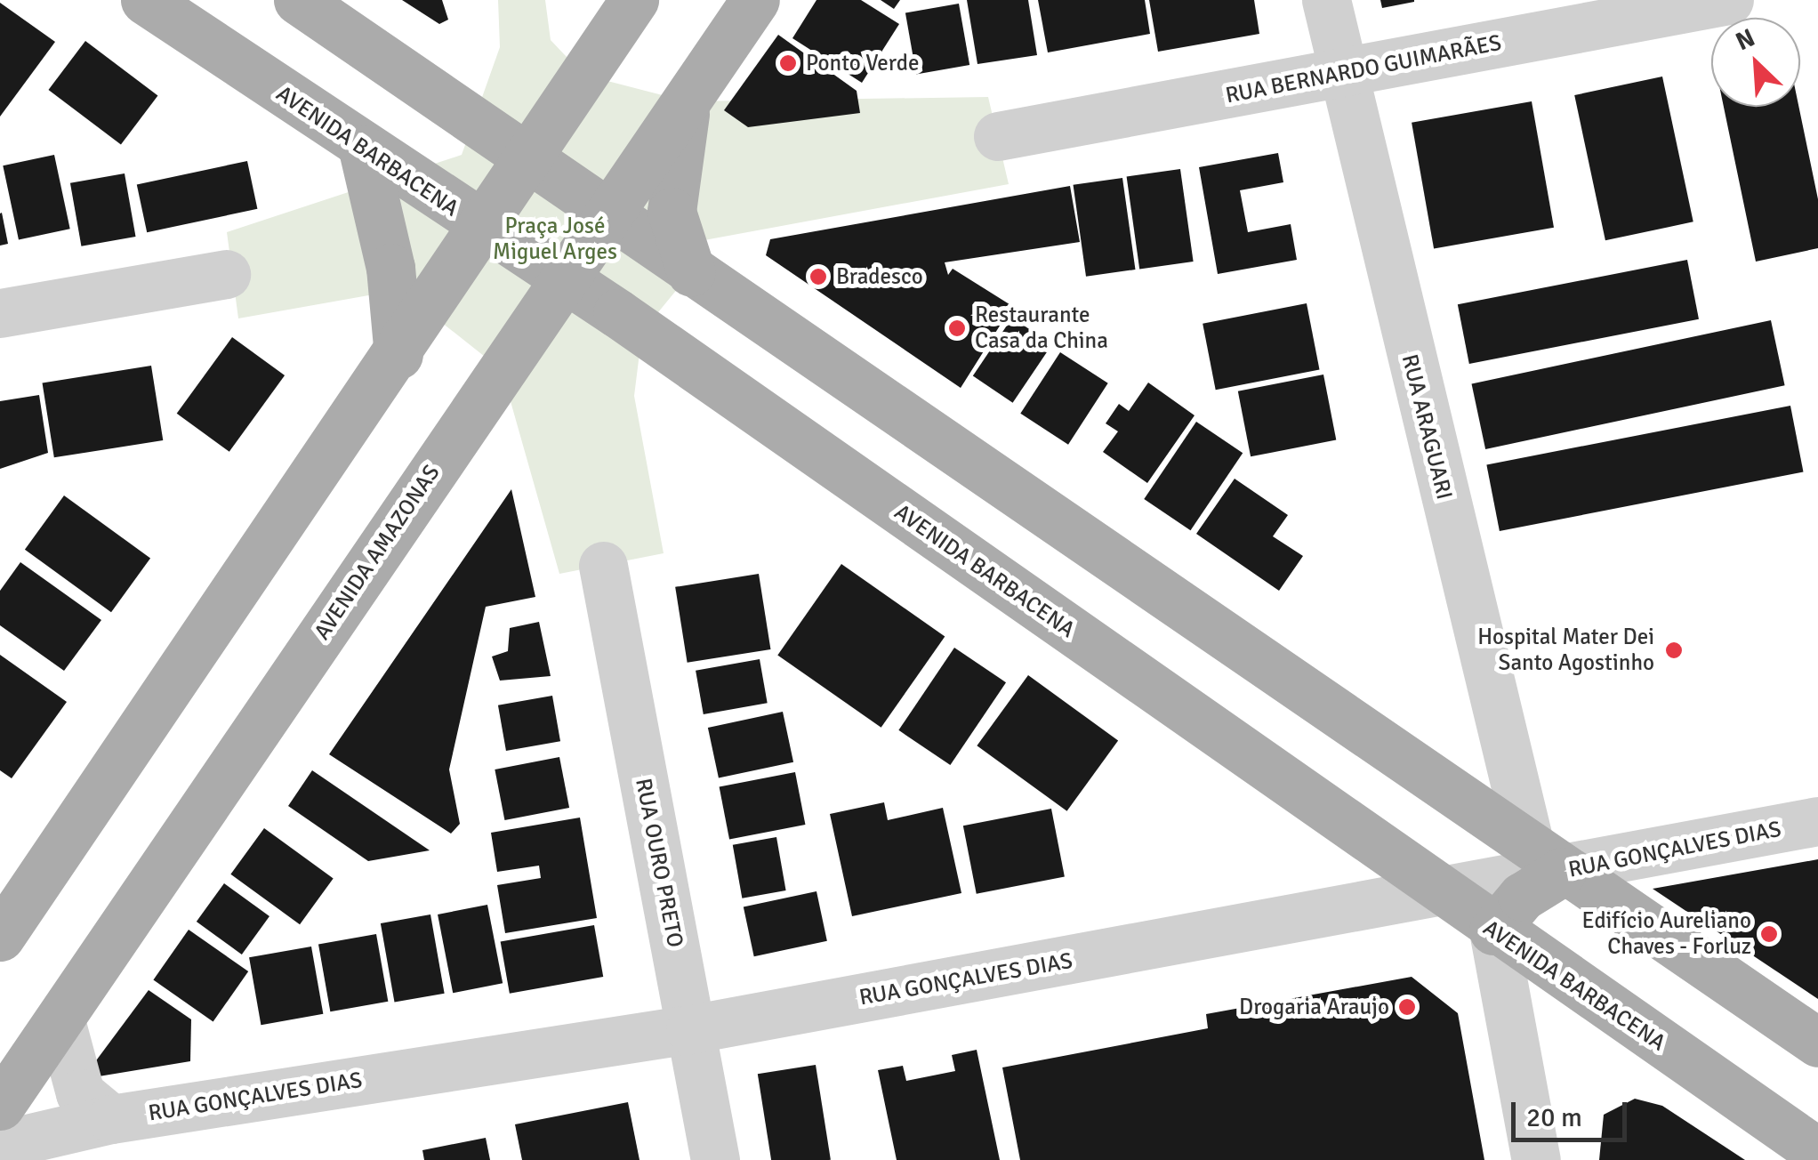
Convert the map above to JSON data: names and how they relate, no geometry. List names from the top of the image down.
{
  "streets": {
    "main road": ["AVENIDA BARBACENA", "AVENIDA AMAZONAS"],
    "street": [
      "RUA BERNARDO GUIMARÃES",
      "RUA ARAGUARI",
      "RUA GONÇALVES DIAS",
      "RUA OURO PRETO"
    ]
  },
  "crossings": [
    ["RUA BERNARDO GUIMARÃES", "RUA ARAGUARI"],
    ["AVENIDA BARBACENA", "AVENIDA AMAZONAS"],
    ["AVENIDA BARBACENA", "RUA GONÇALVES DIAS"],
    ["RUA ARAGUARI", "RUA GONÇALVES DIAS"],
    ["RUA GONÇALVES DIAS", "RUA OURO PRETO"]
  ],
  "parks": ["Praça José Miguel Arges"],
  "places": [
    "Ponto Verde",
    "Bradesco",
    "Restaurante Casa da China",
    "Hospital Mater Dei Santo Agostinho",
    "Edifício Aureliano Chaves - Forluz",
    "Drogaria Araujo"
  ],
  "scale_bar": "20 m",
  "north": "top left"
}
